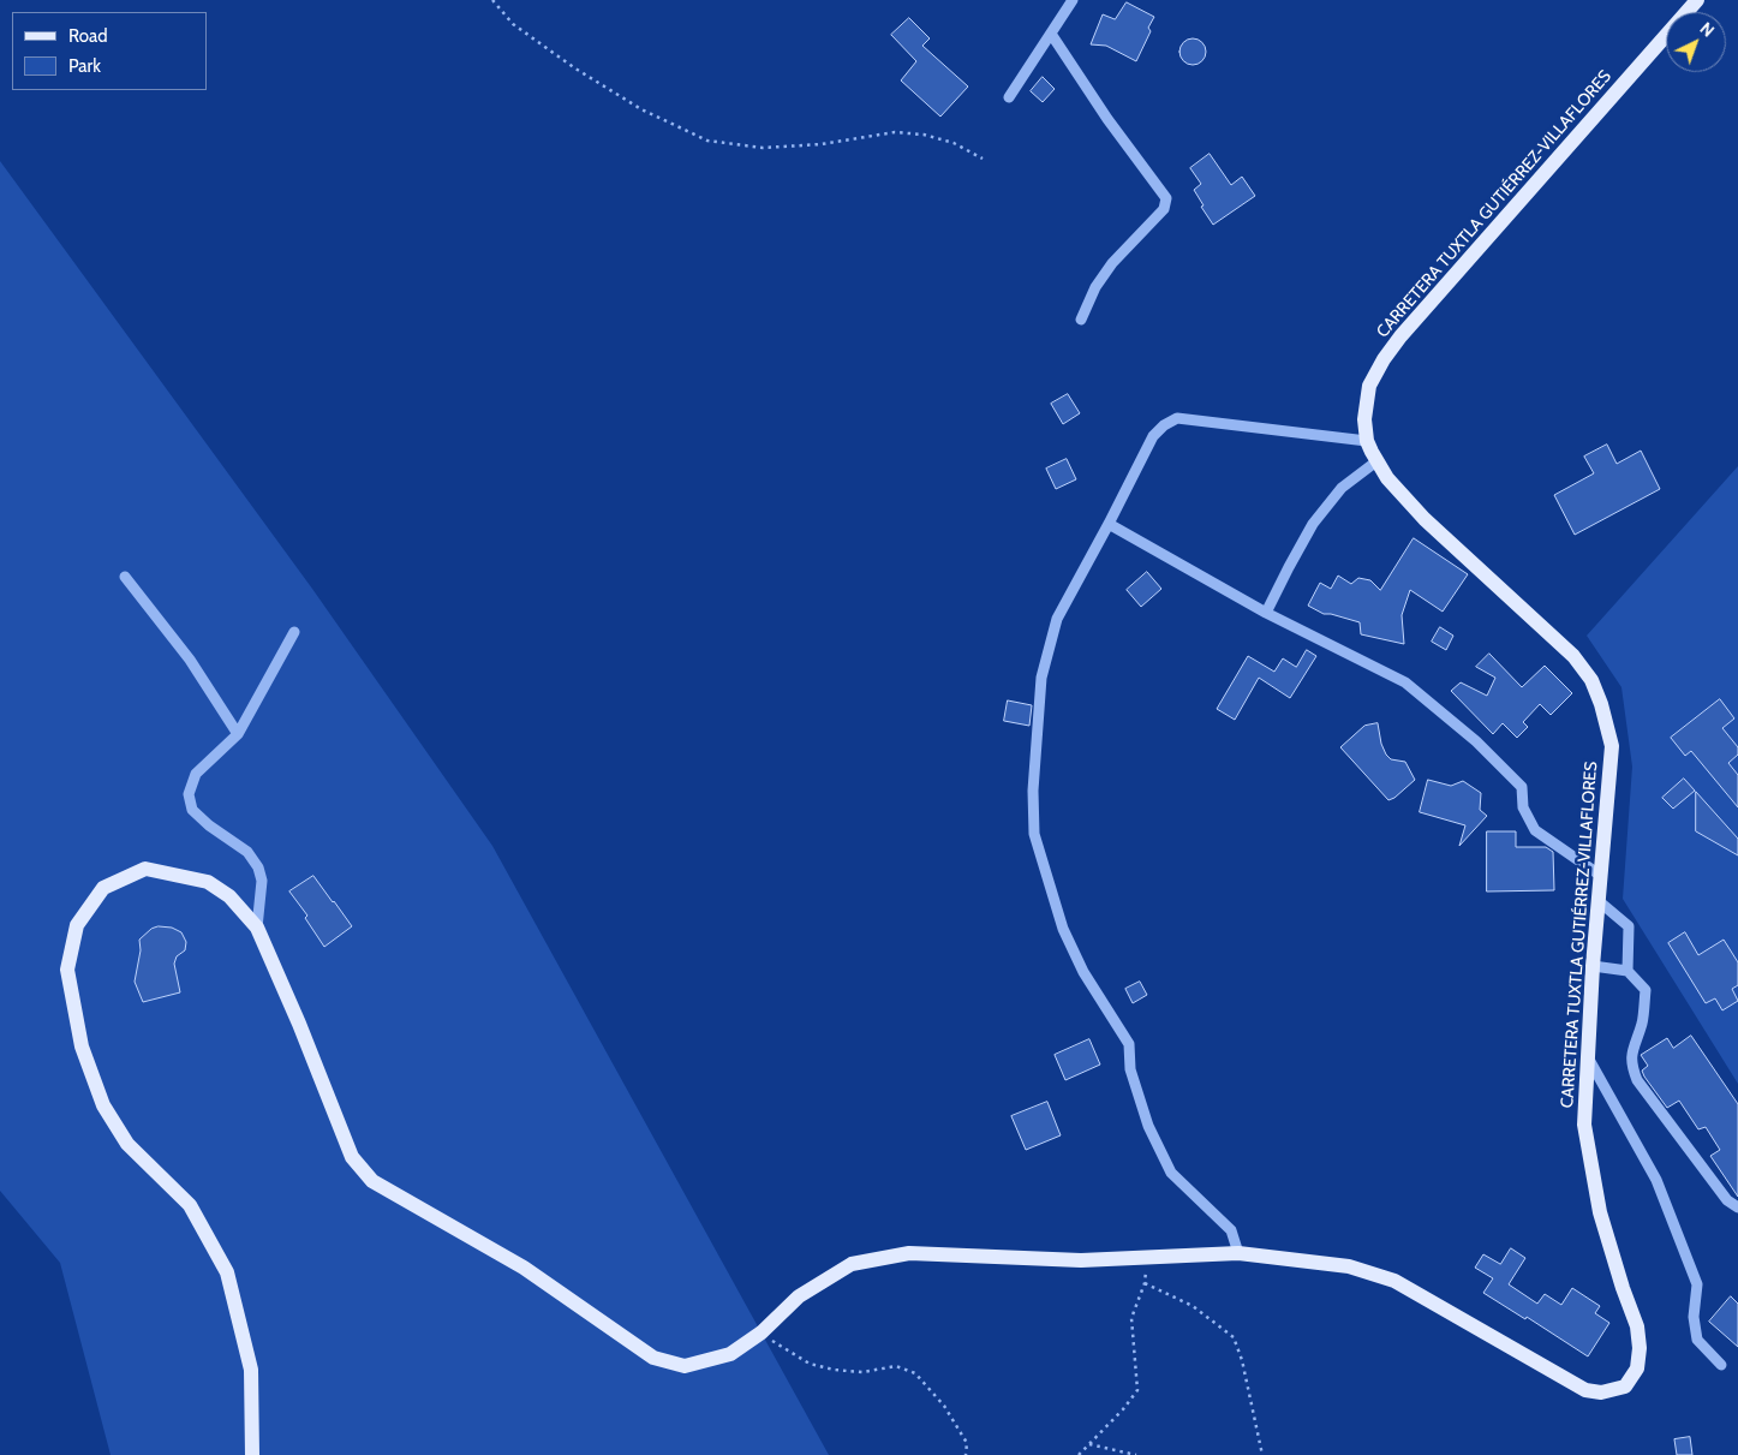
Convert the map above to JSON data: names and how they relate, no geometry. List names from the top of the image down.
{
  "streets": {
    "main road": ["CARRETERA TUXTLA GUTIÉRREZ-VILLAFLORES"]
  },
  "legend": ["Road", "Park"],
  "north": "top right"
}
